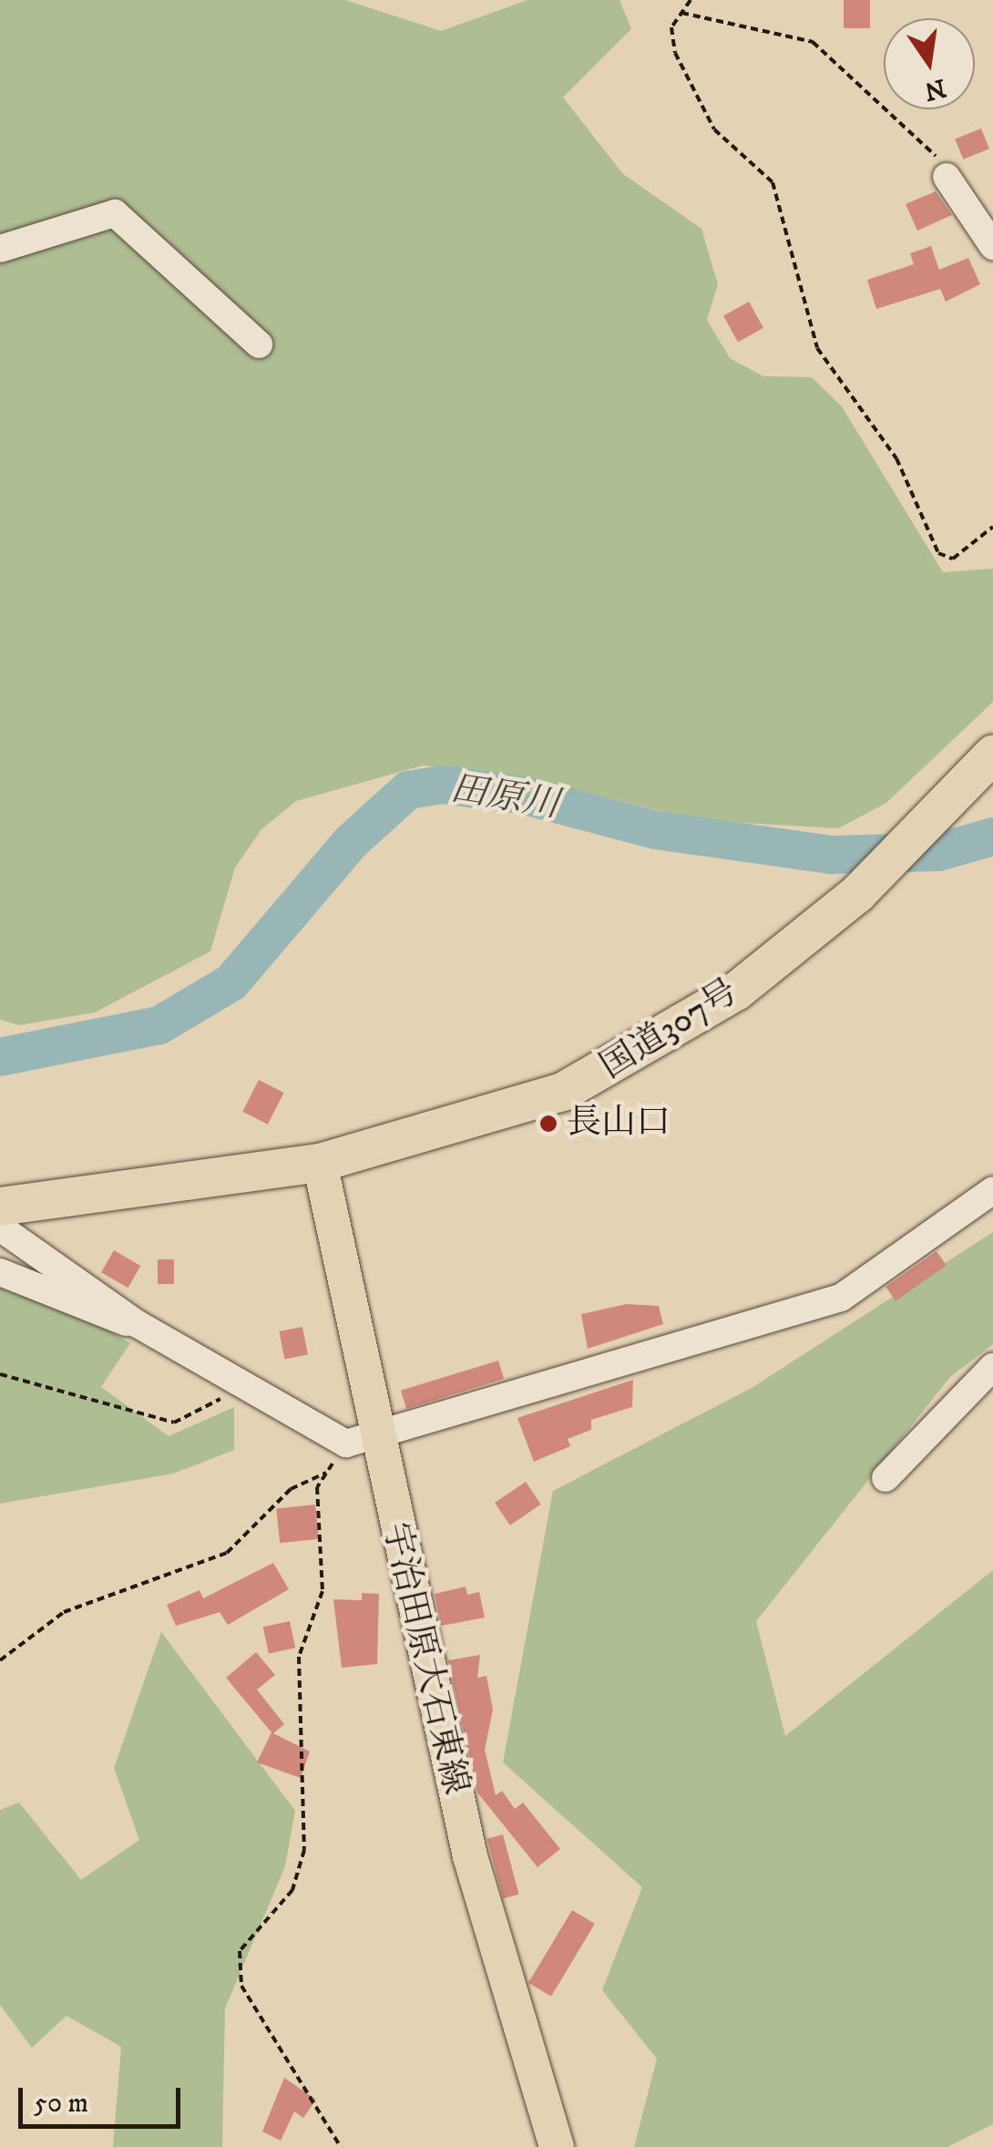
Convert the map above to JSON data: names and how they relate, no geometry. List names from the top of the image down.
{
  "streets": {
    "highway": ["国道307号"],
    "main road": ["宇治田原大石東線"]
  },
  "crossings": [
    ["国道307号", "宇治田原大石東線"]
  ],
  "water": ["田原川"],
  "places": ["長山口"],
  "scale_bar": "50 m",
  "north": "bottom"
}
